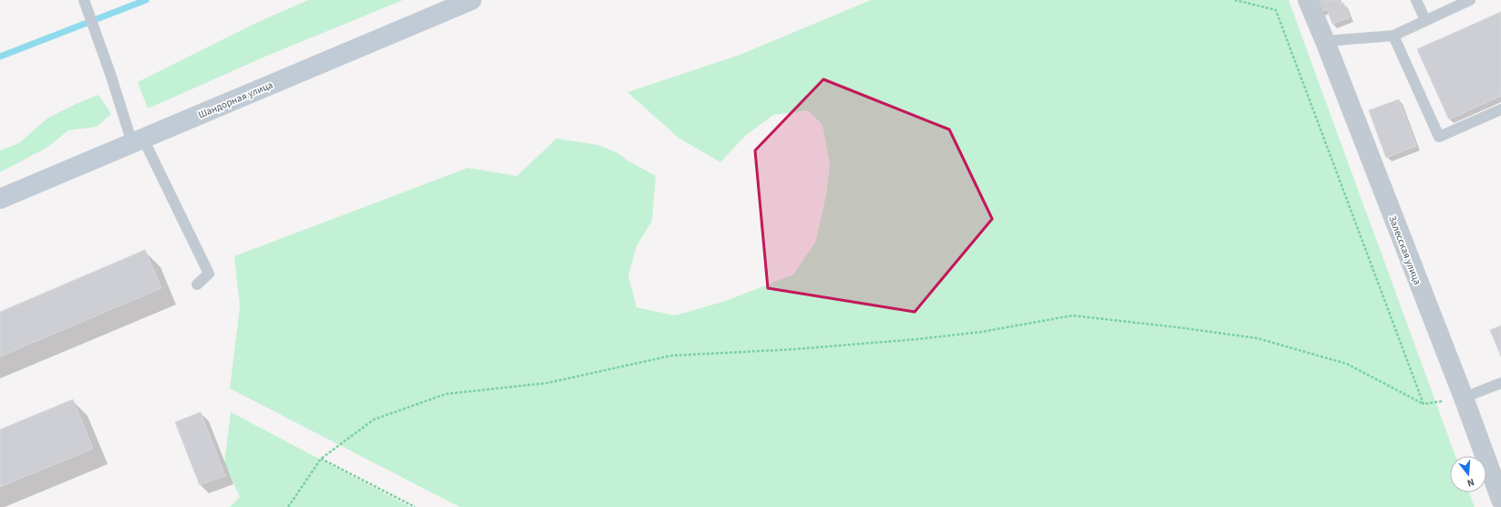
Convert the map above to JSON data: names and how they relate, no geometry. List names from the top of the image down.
{
  "streets": {
    "street": ["Шандорная улица", "Залесская улица"]
  },
  "north": "bottom"
}
